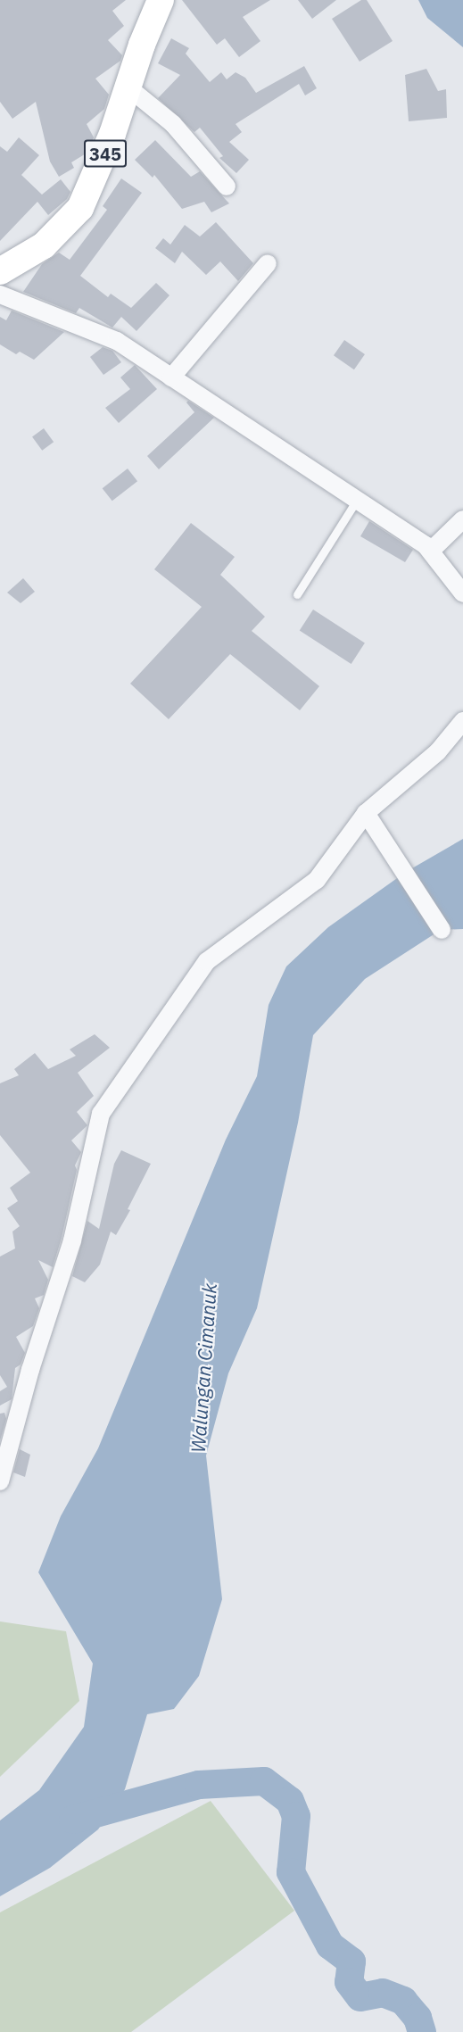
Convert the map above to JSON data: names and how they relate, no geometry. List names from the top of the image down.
{
  "streets": {
    "main road": ["345"]
  },
  "water": ["Walungan Cimanuk"]
}
